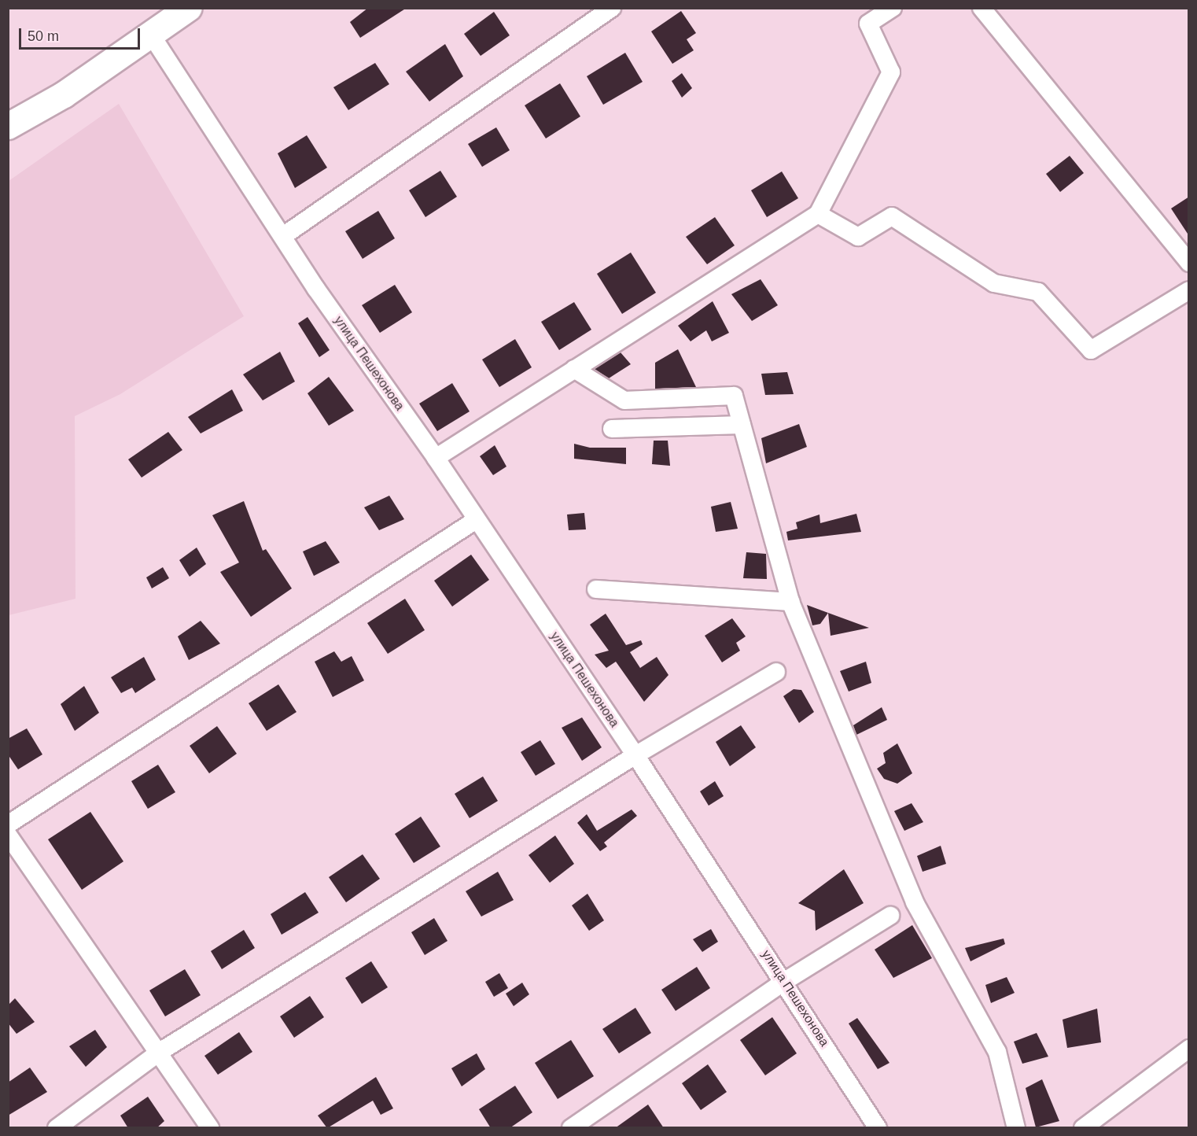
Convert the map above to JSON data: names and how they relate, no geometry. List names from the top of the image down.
{
  "streets": {
    "street": ["улица Пешехонова"]
  },
  "scale_bar": "50 m"
}
